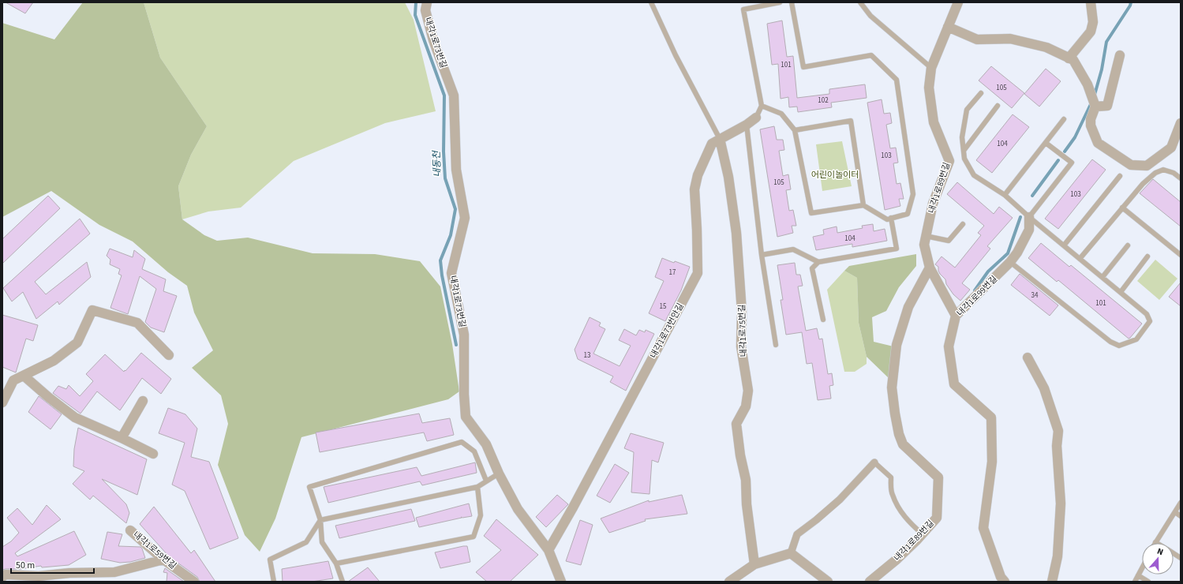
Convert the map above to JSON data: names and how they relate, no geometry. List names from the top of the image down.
{
  "streets": {
    "street": [
      "내각1로73번길",
      "내각1로89번길",
      "내각1로99번길",
      "내각1로73번안길",
      "내각1로75번길",
      "내각1로59번길"
    ]
  },
  "crossings": [
    ["내각1로73번길", "내각1로73번안길"],
    ["내각1로89번길", "내각1로99번길"],
    ["내각1로73번안길", "내각1로75번길"]
  ],
  "water": ["내동천"],
  "parks": ["어린이놀이터"],
  "house_numbers": [
    "101",
    "105",
    "102",
    "104",
    "103",
    "105",
    "103",
    "104",
    "17",
    "34",
    "101",
    "15",
    "13"
  ],
  "scale_bar": "50 m",
  "north": "top"
}
